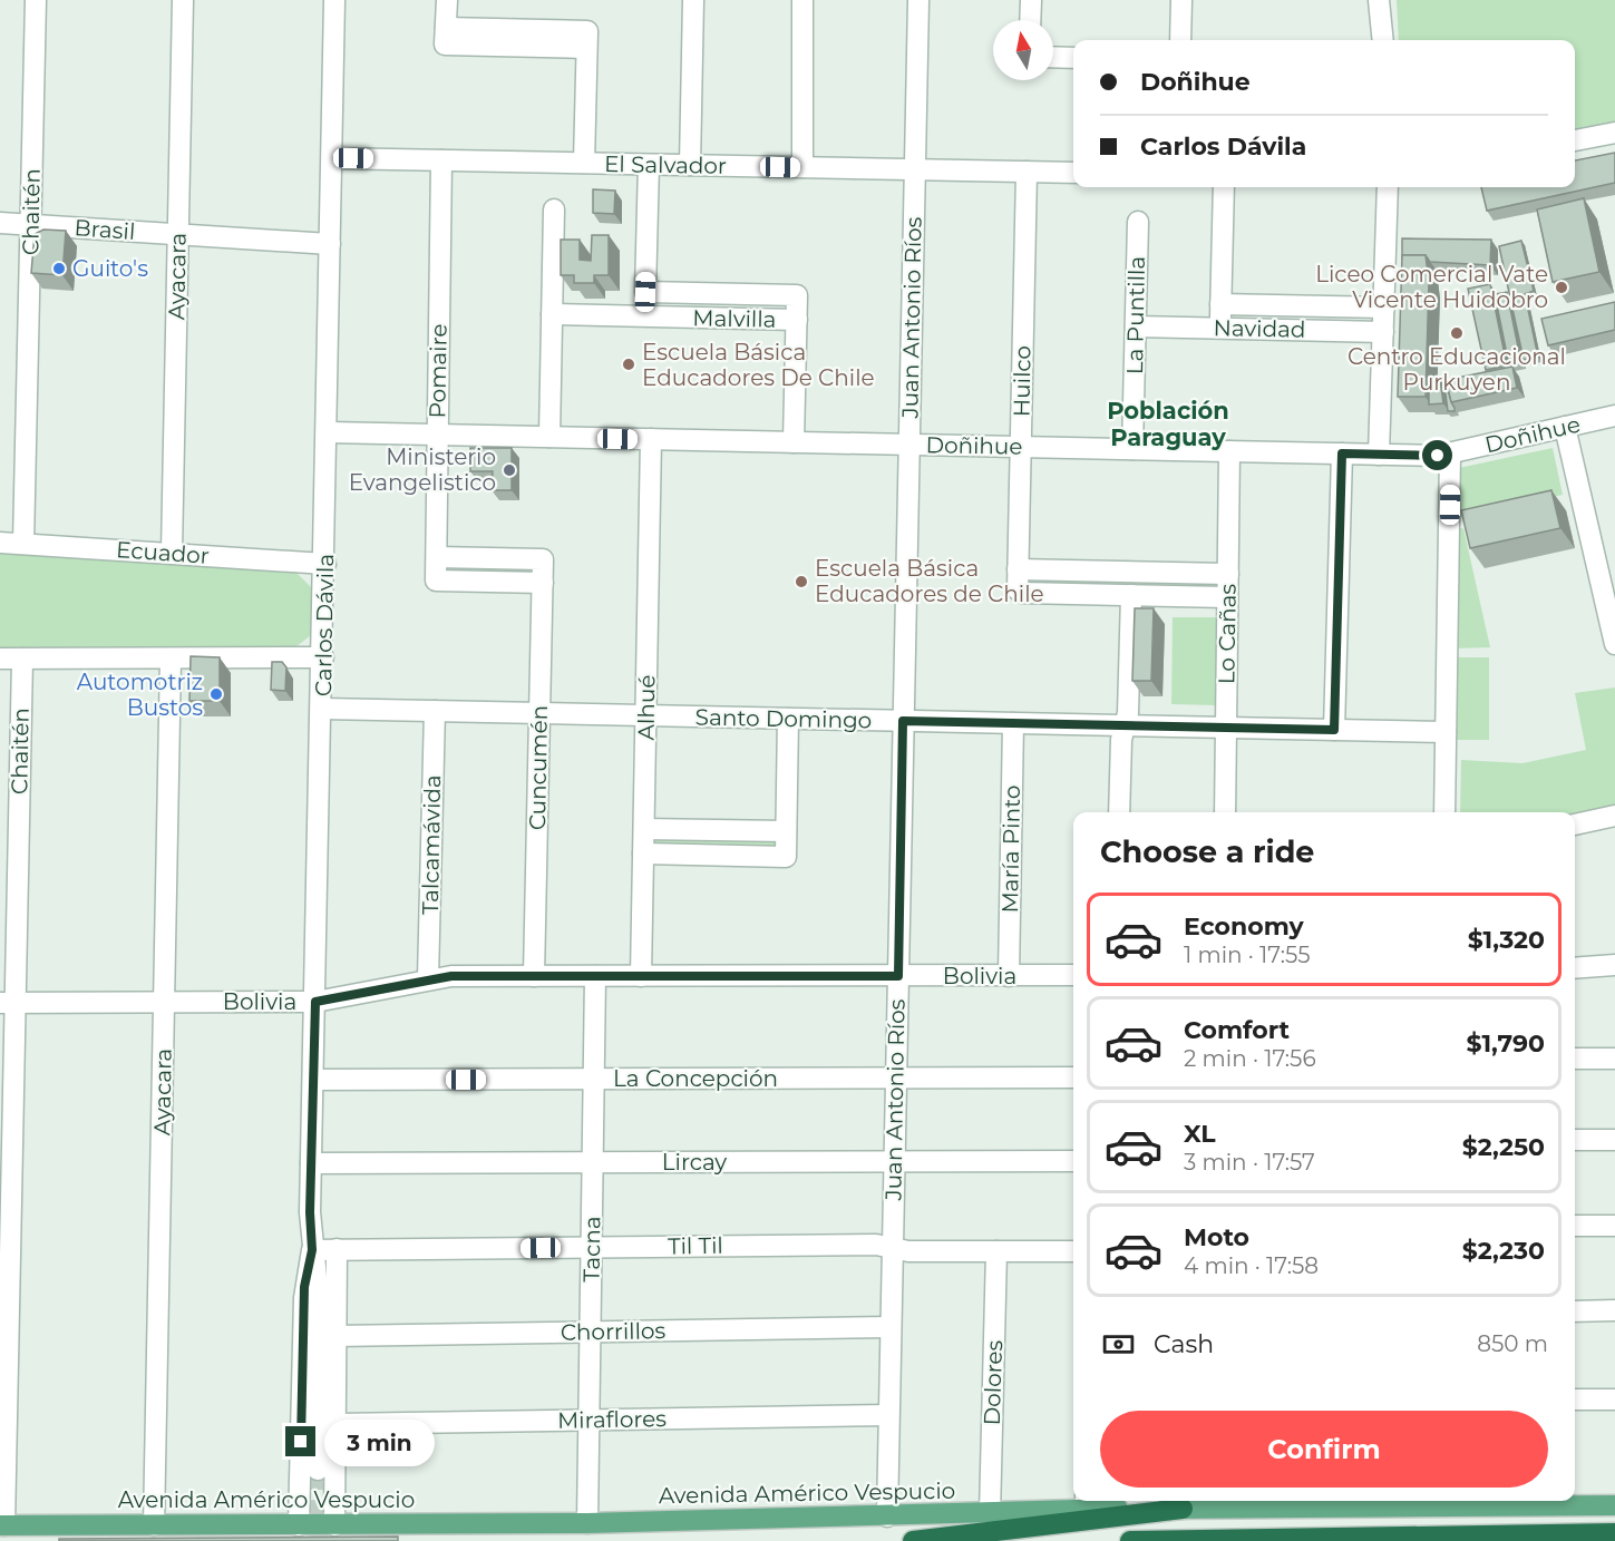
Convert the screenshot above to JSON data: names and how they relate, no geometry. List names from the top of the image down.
{
  "streets": {
    "main road": ["Avenida Américo Vespucio"],
    "street": [
      "El Salvador",
      "Chaitén",
      "Brasil",
      "Ayacara",
      "La Puntilla",
      "Juan Antonio Ríos",
      "Malvilla",
      "Navidad",
      "Pomaire",
      "Huilco",
      "Doñihue",
      "Ecuador",
      "Carlos Dávila",
      "Lo Cañas",
      "Alhué",
      "Santo Domingo",
      "Cuncumén",
      "Talcamávida",
      "María Pinto",
      "Bolivia",
      "La Concepción",
      "Lircay",
      "Til Til",
      "Tacna",
      "Chorrillos",
      "Dolores",
      "Miraflores"
    ]
  },
  "crossings": [
    ["El Salvador", "Juan Antonio Ríos"],
    ["El Salvador", "Malvilla"],
    ["El Salvador", "Pomaire"],
    ["El Salvador", "Huilco"],
    ["El Salvador", "Carlos Dávila"],
    ["Chaitén", "Brasil"],
    ["Chaitén", "Ecuador"],
    ["Chaitén", "Bolivia"],
    ["Chaitén", "Avenida Américo Vespucio"],
    ["Brasil", "Ayacara"],
    ["Brasil", "Carlos Dávila"],
    ["Ayacara", "Ecuador"],
    ["Ayacara", "Bolivia"],
    ["Ayacara", "Avenida Américo Vespucio"],
    ["La Puntilla", "Navidad"],
    ["La Puntilla", "Doñihue"],
    ["Juan Antonio Ríos", "Doñihue"],
    ["Juan Antonio Ríos", "Santo Domingo"],
    ["Juan Antonio Ríos", "Bolivia"],
    ["Juan Antonio Ríos", "La Concepción"],
    ["Juan Antonio Ríos", "Lircay"],
    ["Juan Antonio Ríos", "Til Til"],
    ["Juan Antonio Ríos", "Chorrillos"],
    ["Juan Antonio Ríos", "Miraflores"],
    ["Juan Antonio Ríos", "Avenida Américo Vespucio"],
    ["Pomaire", "Doñihue"],
    ["Pomaire", "Cuncumén"],
    ["Huilco", "Doñihue"],
    ["Doñihue", "Carlos Dávila"],
    ["Doñihue", "Lo Cañas"],
    ["Doñihue", "Alhué"],
    ["Ecuador", "Carlos Dávila"],
    ["Carlos Dávila", "Santo Domingo"],
    ["Carlos Dávila", "Bolivia"],
    ["Carlos Dávila", "La Concepción"],
    ["Carlos Dávila", "Lircay"],
    ["Carlos Dávila", "Til Til"],
    ["Carlos Dávila", "Avenida Américo Vespucio"],
    ["Lo Cañas", "Santo Domingo"],
    ["Alhué", "Santo Domingo"],
    ["Alhué", "Bolivia"],
    ["Santo Domingo", "Cuncumén"],
    ["Santo Domingo", "Talcamávida"],
    ["Santo Domingo", "María Pinto"],
    ["Cuncumén", "Bolivia"],
    ["Talcamávida", "Bolivia"],
    ["María Pinto", "Bolivia"],
    ["Bolivia", "Tacna"],
    ["La Concepción", "Tacna"],
    ["Lircay", "Tacna"],
    ["Til Til", "Tacna"],
    ["Til Til", "Dolores"],
    ["Tacna", "Chorrillos"],
    ["Tacna", "Miraflores"],
    ["Tacna", "Avenida Américo Vespucio"],
    ["Dolores", "Avenida Américo Vespucio"]
  ],
  "districts": ["Población Paraguay"],
  "places": [
    "Guito's",
    "Liceo Comercial Vate Vicente Huidobro",
    "Centro Educacional Purkuyen",
    "Escuela Básica Educadores De Chile",
    "Ministerio Evangelistico",
    "Escuela Básica Educadores de Chile",
    "Automotriz Bustos"
  ],
  "north": "top",
  "page": {
    "banner": ["Doñihue", "Carlos Dávila"],
    "heading": "Choose a ride",
    "list": [
      {
        "name": "Economy",
        "note": "1 min · 17:55",
        "value": "$1,320"
      },
      {
        "name": "Comfort",
        "note": "2 min · 17:56",
        "value": "$1,790"
      },
      {
        "name": "XL",
        "note": "3 min · 17:57",
        "value": "$2,250"
      },
      {
        "name": "Moto",
        "note": "4 min · 17:58",
        "value": "$2,230"
      }
    ],
    "pay": ["Cash", "850 m"],
    "buttons": "Confirm",
    "bubble": "3 min"
  }
}
